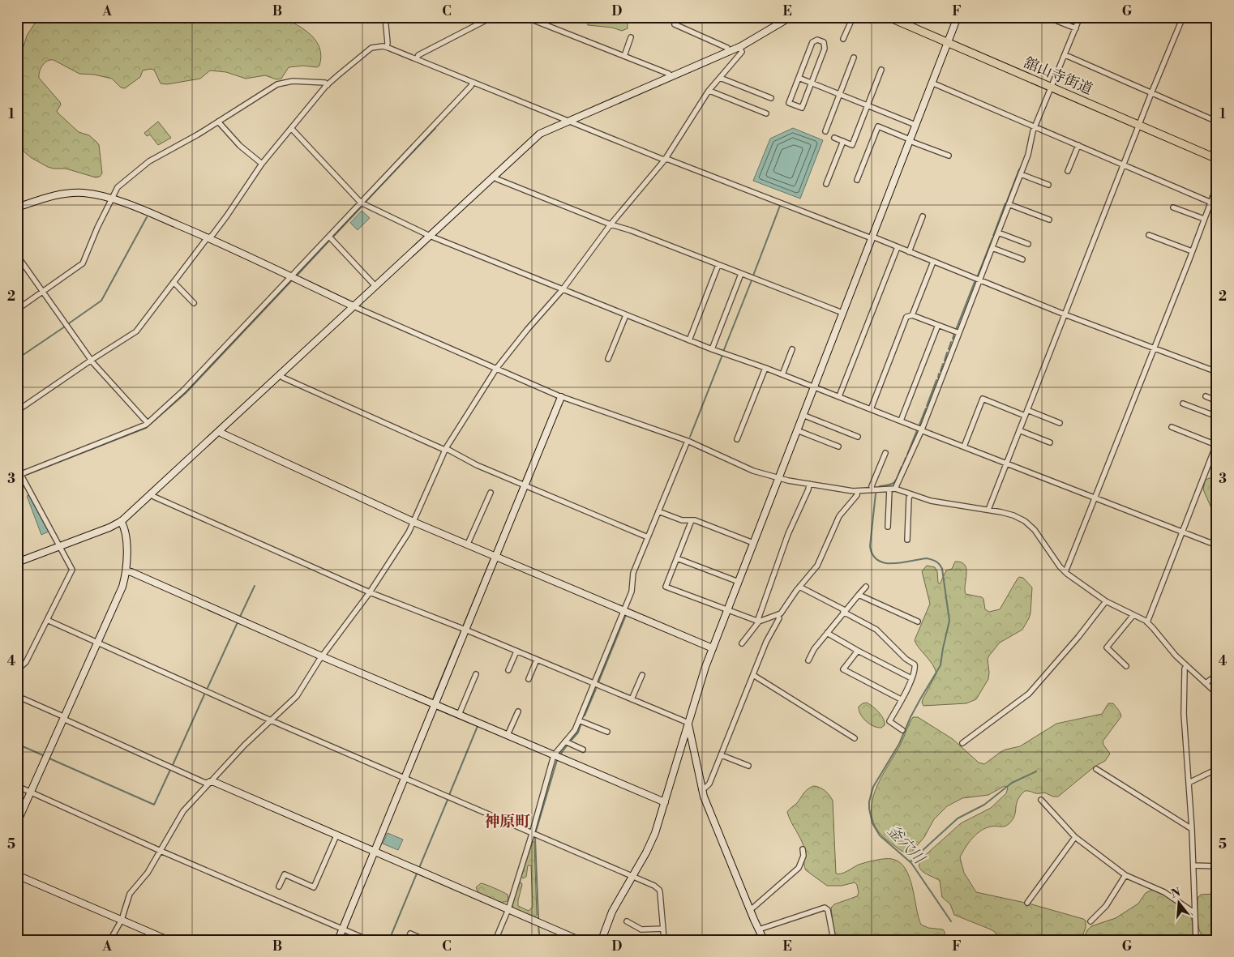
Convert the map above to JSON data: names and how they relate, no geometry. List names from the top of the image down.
{
  "streets": {
    "main road": ["舘山寺街道"]
  },
  "districts": ["神原町"],
  "water": ["釜穴川"],
  "north": "top",
  "grid": {
    "columns": [
      "A",
      "B",
      "C",
      "D",
      "E",
      "F",
      "G"
    ],
    "rows": [
      "1",
      "2",
      "3",
      "4",
      "5"
    ]
  }
}
